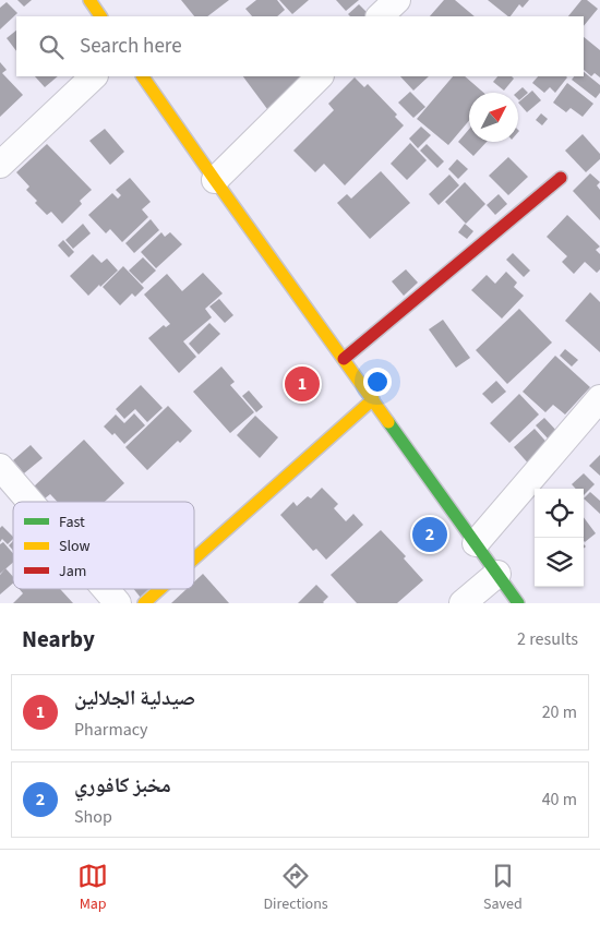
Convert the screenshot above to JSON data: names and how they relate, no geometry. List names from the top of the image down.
{
  "legend": ["Fast", "Slow", "Jam"],
  "north": "top right",
  "page": {
    "search": "Search here",
    "pins": ["1", "2"],
    "heading": ["Nearby", "2 results"],
    "list": [
      {
        "mark": "1",
        "name": "صيدلية الجلالين",
        "note": "Pharmacy",
        "value": "20 m"
      },
      {
        "mark": "2",
        "name": "مخبز كافوري",
        "note": "Shop",
        "value": "40 m"
      }
    ],
    "nav": ["Map", "Directions", "Saved"]
  }
}
